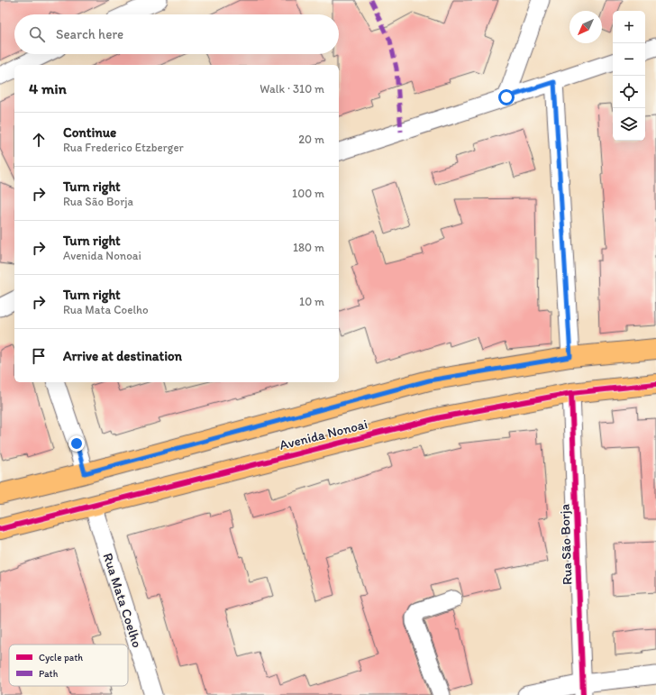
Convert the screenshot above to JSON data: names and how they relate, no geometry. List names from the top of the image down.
{
  "streets": {
    "main road": ["Avenida Nonoai"],
    "street": ["Rua São Borja", "Rua Mata Coelho"]
  },
  "crossings": [
    ["Avenida Nonoai", "Rua São Borja"],
    ["Avenida Nonoai", "Rua Mata Coelho"]
  ],
  "legend": ["Cycle path", "Path"],
  "north": "bottom left",
  "page": {
    "map_buttons": ["+", "−"],
    "search": "Search here",
    "heading": ["4 min", "Walk · 310 m"],
    "list": [
      ["Continue", "Rua Frederico Etzberger", "20 m"],
      ["Turn right", "Rua São Borja", "100 m"],
      ["Turn right", "Avenida Nonoai", "180 m"],
      ["Turn right", "Rua Mata Coelho", "10 m"],
      "Arrive at destination"
    ]
  }
}
